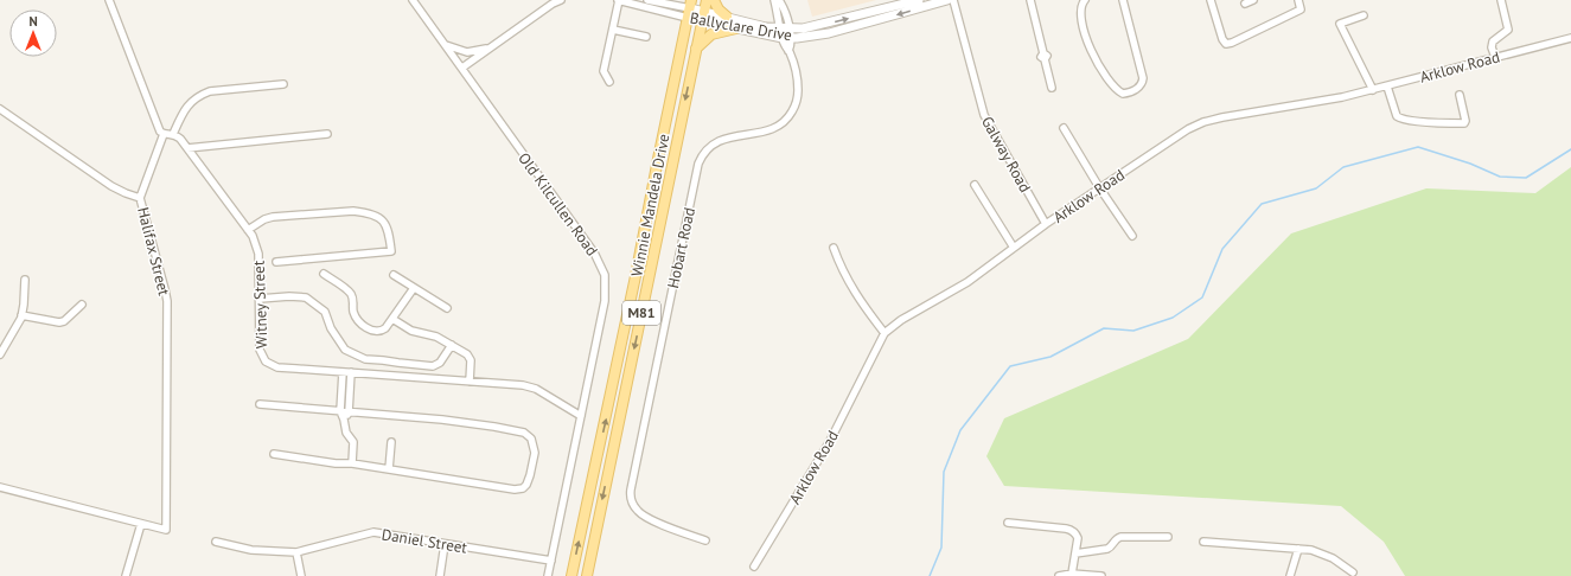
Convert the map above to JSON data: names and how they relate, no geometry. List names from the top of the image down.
{
  "streets": {
    "main road": ["Winnie Mandela Drive", "M81"],
    "street": [
      "Ballyclare Drive",
      "Arklow Road",
      "Galway Road",
      "Old Kilcullen Road",
      "Hobart Road",
      "Halifax Street",
      "Witney Street",
      "Daniel Street"
    ]
  },
  "crossings": [
    ["Ballyclare Drive", "Winnie Mandela Drive"],
    ["Ballyclare Drive", "Hobart Road"],
    ["Arklow Road", "Galway Road"],
    ["Old Kilcullen Road", "Witney Street"],
    ["Old Kilcullen Road", "Daniel Street"]
  ],
  "north": "top"
}
